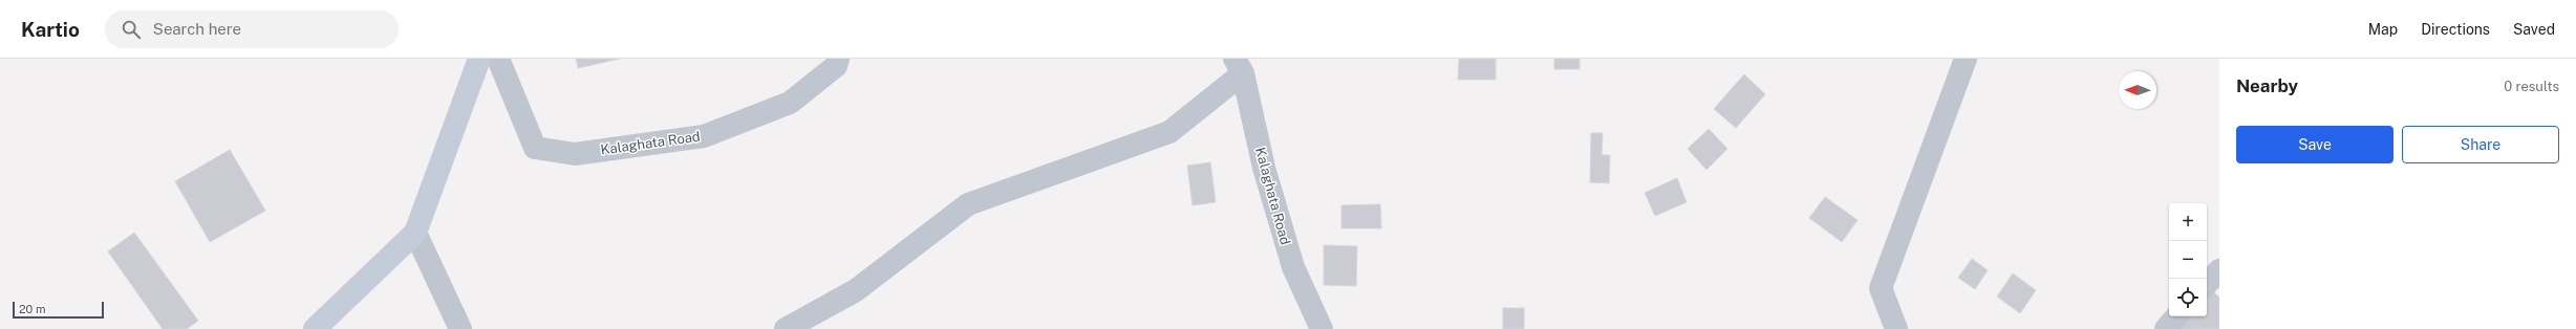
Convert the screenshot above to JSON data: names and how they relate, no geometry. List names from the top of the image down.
{
  "streets": {
    "street": ["Kalaghata Road"]
  },
  "scale_bar": "20 m",
  "north": "left",
  "page": {
    "header": "Kartio",
    "search": "Search here",
    "nav": ["Map", "Directions", "Saved"],
    "heading": ["Nearby", "0 results"],
    "buttons": ["Save", "Share"],
    "map_buttons": ["+", "−"],
    "scale": "20 m"
  }
}
